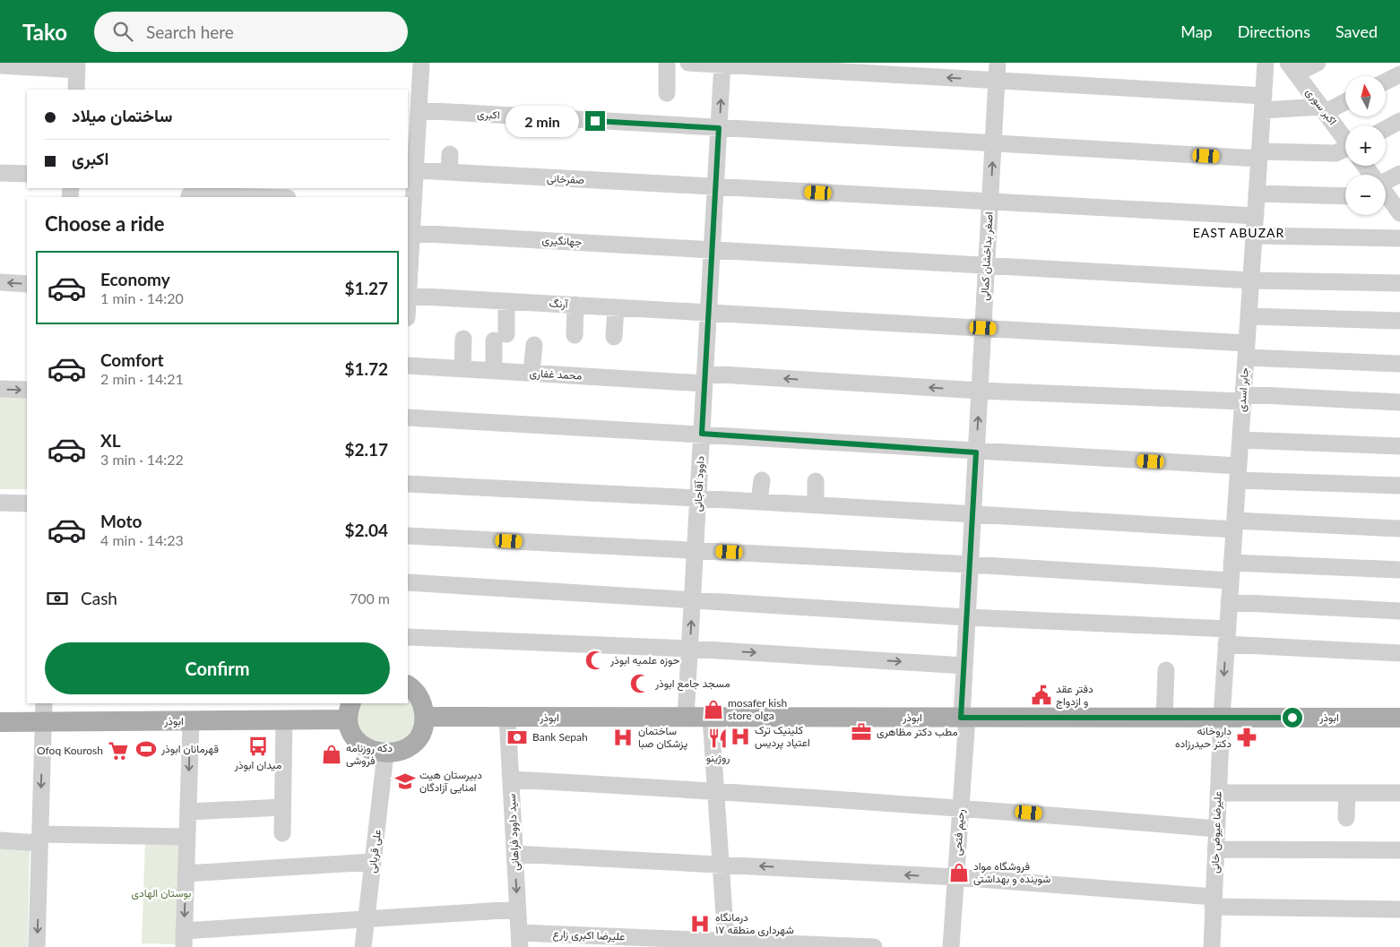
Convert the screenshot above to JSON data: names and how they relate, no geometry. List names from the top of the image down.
{
  "streets": {
    "main road": ["ابوذر"],
    "street": [
      "اکبر سوری",
      "اکبری",
      "صفرخانی",
      "جهانگیری",
      "اصغر بداخشان کمالی",
      "آرنگ",
      "محمد غفاری",
      "جابر اسدی",
      "داوود آقاجانی",
      "سید داوود فراهانی",
      "رحیم فتحی",
      "علیرضا عیوض خانی",
      "علی قربانی",
      "علیرضا اکبری زارع"
    ]
  },
  "crossings": [
    ["اکبری", "اصغر بداخشان کمالی"],
    ["اکبری", "جابر اسدی"],
    ["اکبری", "داوود آقاجانی"],
    ["صفرخانی", "اصغر بداخشان کمالی"],
    ["صفرخانی", "جابر اسدی"],
    ["صفرخانی", "داوود آقاجانی"],
    ["جهانگیری", "اصغر بداخشان کمالی"],
    ["جهانگیری", "جابر اسدی"],
    ["جهانگیری", "داوود آقاجانی"],
    ["اصغر بداخشان کمالی", "آرنگ"],
    ["اصغر بداخشان کمالی", "محمد غفاری"],
    ["اصغر بداخشان کمالی", "ابوذر"],
    ["اصغر بداخشان کمالی", "رحیم فتحی"],
    ["آرنگ", "جابر اسدی"],
    ["آرنگ", "داوود آقاجانی"],
    ["محمد غفاری", "جابر اسدی"],
    ["محمد غفاری", "داوود آقاجانی"],
    ["جابر اسدی", "ابوذر"],
    ["جابر اسدی", "علیرضا عیوض خانی"],
    ["داوود آقاجانی", "ابوذر"],
    ["ابوذر", "سید داوود فراهانی"],
    ["ابوذر", "رحیم فتحی"],
    ["ابوذر", "علیرضا عیوض خانی"],
    ["سید داوود فراهانی", "علیرضا اکبری زارع"]
  ],
  "districts": ["EAST ABUZAR"],
  "parks": ["بوستان الهادی"],
  "places": {
    "mosque": ["حوزه علمیه ابوذر", "مسجد جامع ابوذر"],
    "public building": ["دفتر عقد و ازدواج"],
    "shop": ["mosafer kish store olga", "دکه روزنامه فروشی", "فروشگاه مواد شوینده و بهداشتی"],
    "office": ["مطب دکتر مظاهری"],
    "hospital": ["کلینیک ترک اعتیاد پردیس", "ساختمان پزشکان صبا", "درمانگاه شهرداری منطقه ۱۷"],
    "bank": ["Bank Sepah"],
    "pharmacy": ["داروخانه دکتر حیدرزاده"],
    "restaurant": ["روژینو"],
    "bus stop": ["میدان ابوذر"],
    "sports": ["قهرمانان ابوذر"],
    "supermarket": ["Ofoq Kourosh"],
    "school or university": ["دبیرستان هیت امنایی آزادگان"]
  },
  "north": "top",
  "page": {
    "header": "Tako",
    "search": "Search here",
    "nav": ["Map", "Directions", "Saved"],
    "map_buttons": ["+", "−"],
    "banner": ["ساختمان میلاد", "اکبری"],
    "bubble": "2 min",
    "heading": "Choose a ride",
    "list": [
      {
        "name": "Economy",
        "note": "1 min · 14:20",
        "value": "$1.27"
      },
      {
        "name": "Comfort",
        "note": "2 min · 14:21",
        "value": "$1.72"
      },
      {
        "name": "XL",
        "note": "3 min · 14:22",
        "value": "$2.17"
      },
      {
        "name": "Moto",
        "note": "4 min · 14:23",
        "value": "$2.04"
      }
    ],
    "pay": ["Cash", "700 m"],
    "buttons": "Confirm"
  }
}
